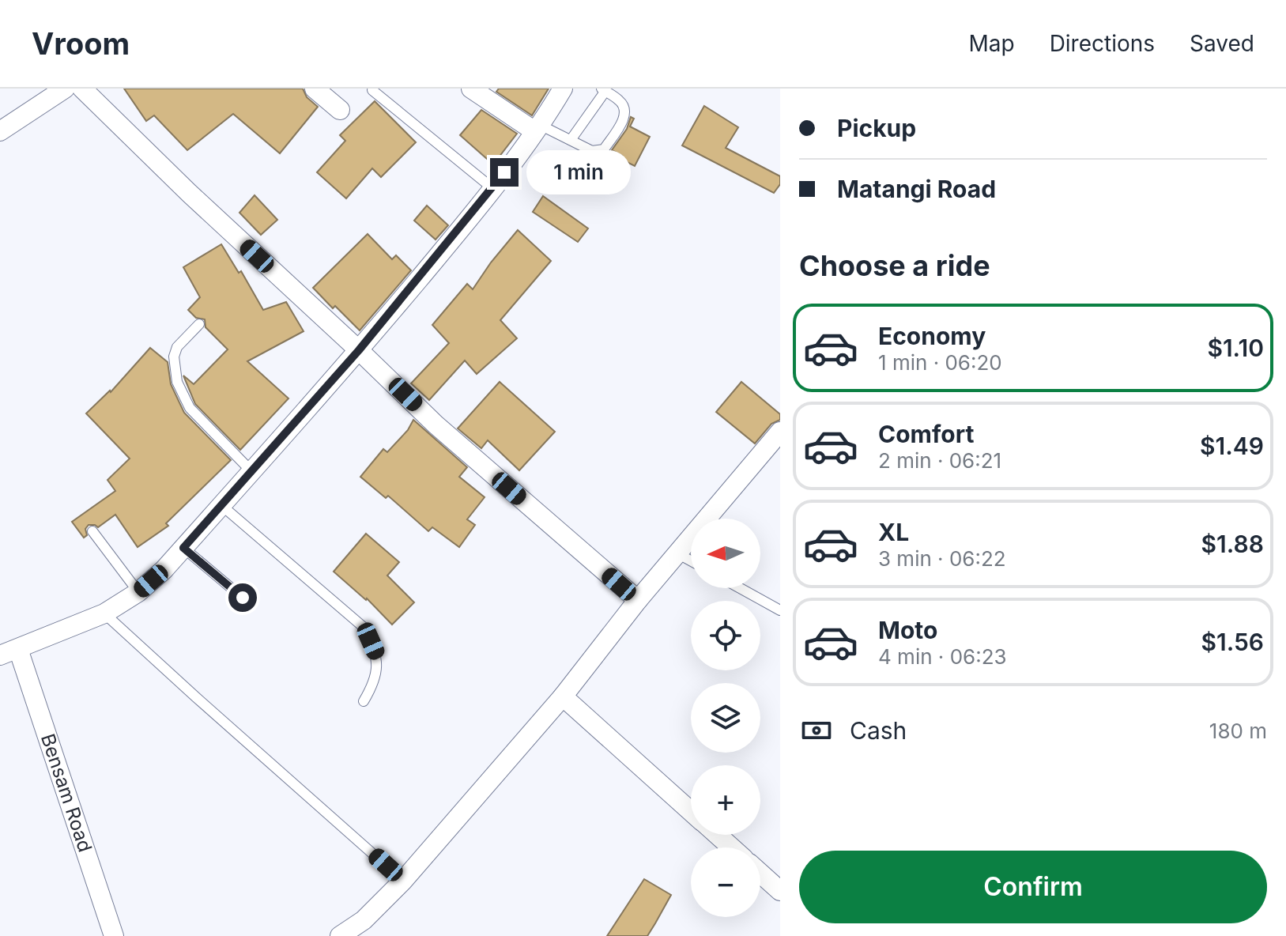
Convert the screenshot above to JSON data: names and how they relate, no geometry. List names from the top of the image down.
{
  "streets": {
    "street": ["Bensam Road"]
  },
  "north": "left",
  "page": {
    "header": "Vroom",
    "nav": ["Map", "Directions", "Saved"],
    "banner": ["Pickup", "Matangi Road"],
    "bubble": "1 min",
    "heading": "Choose a ride",
    "list": [
      {
        "name": "Economy",
        "note": "1 min · 06:20",
        "value": "$1.10"
      },
      {
        "name": "Comfort",
        "note": "2 min · 06:21",
        "value": "$1.49"
      },
      {
        "name": "XL",
        "note": "3 min · 06:22",
        "value": "$1.88"
      },
      {
        "name": "Moto",
        "note": "4 min · 06:23",
        "value": "$1.56"
      }
    ],
    "map_buttons": ["+", "−"],
    "pay": ["Cash", "180 m"],
    "buttons": "Confirm"
  }
}
